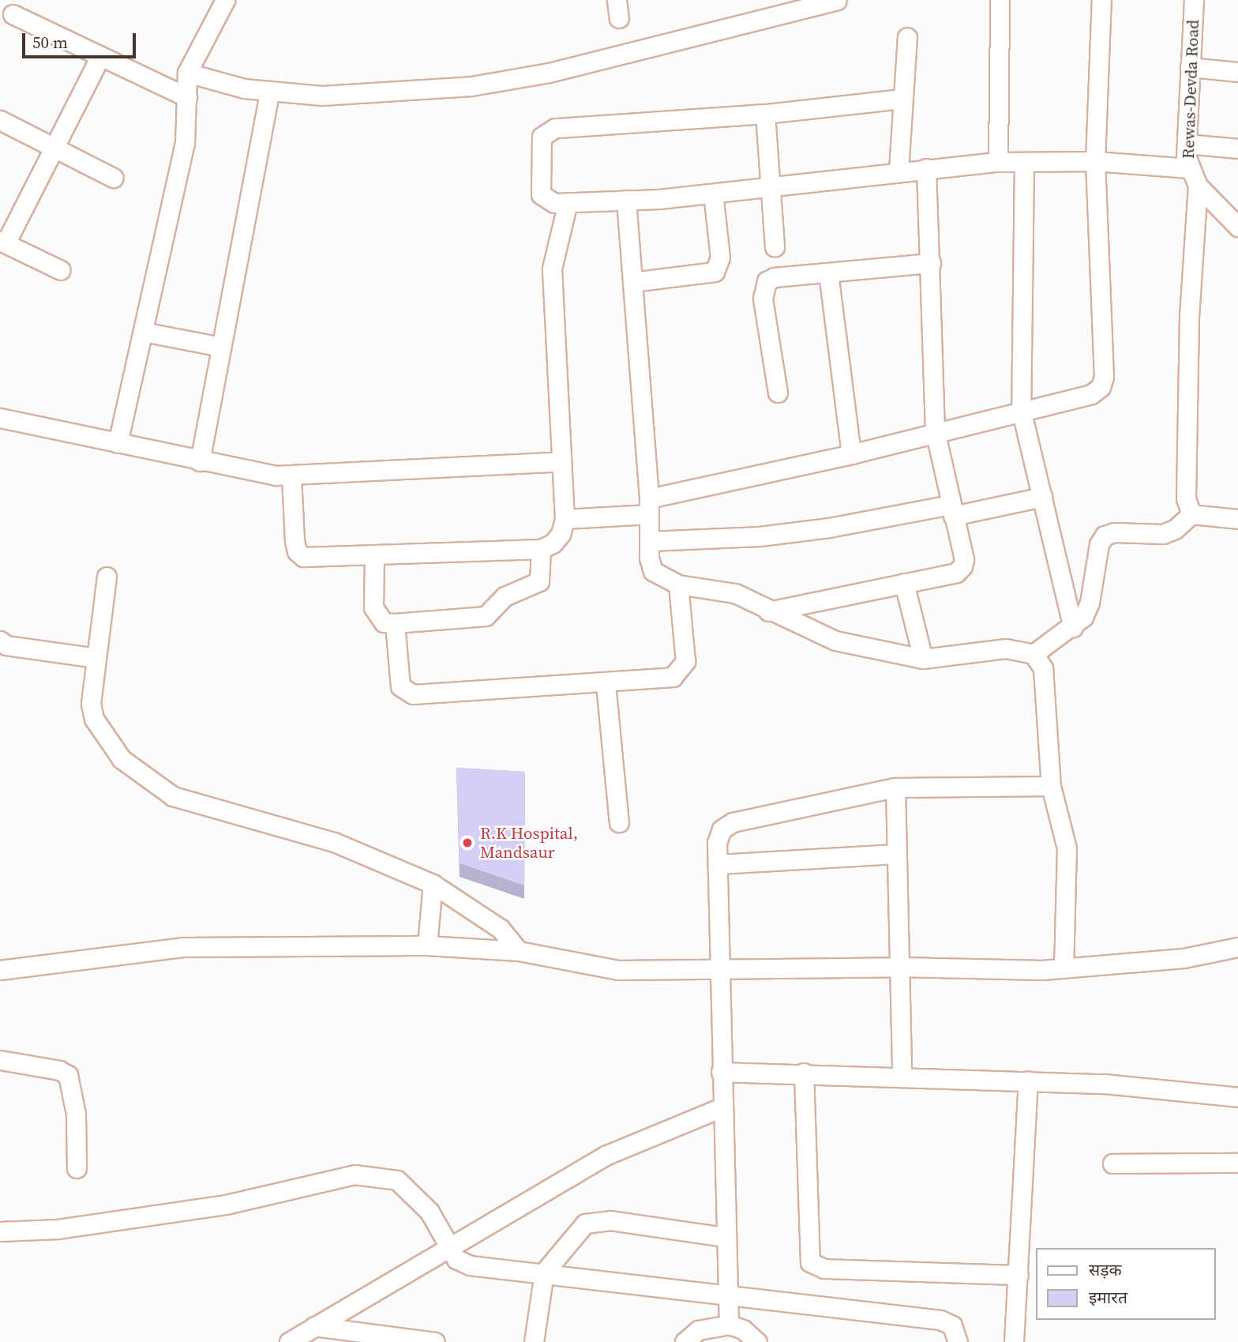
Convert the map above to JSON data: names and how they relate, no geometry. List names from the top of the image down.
{
  "streets": {
    "street": ["Rewas-Devda Road"]
  },
  "places": ["R.K Hospital, Mandsaur"],
  "legend": ["सड़क", "इमारत"],
  "scale_bar": "50 m"
}
